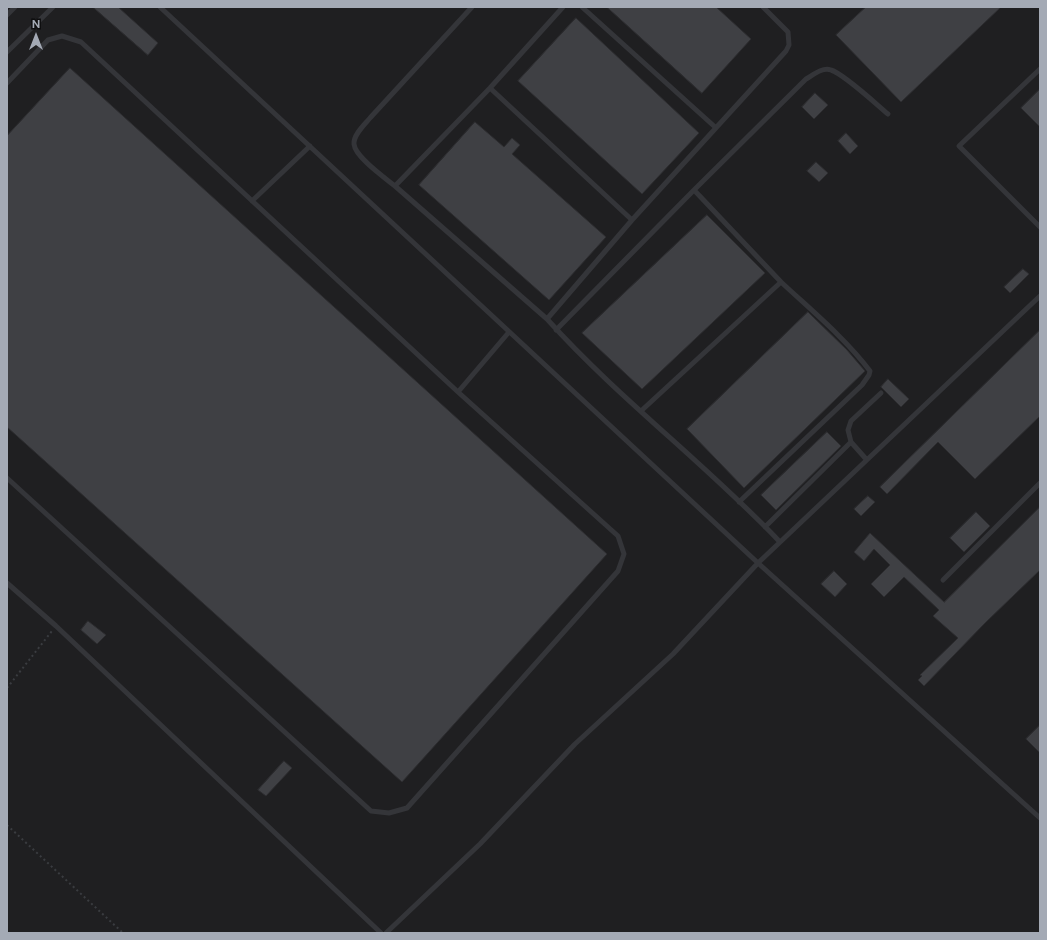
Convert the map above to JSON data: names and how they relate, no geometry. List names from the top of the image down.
{
  "north": "top"
}
